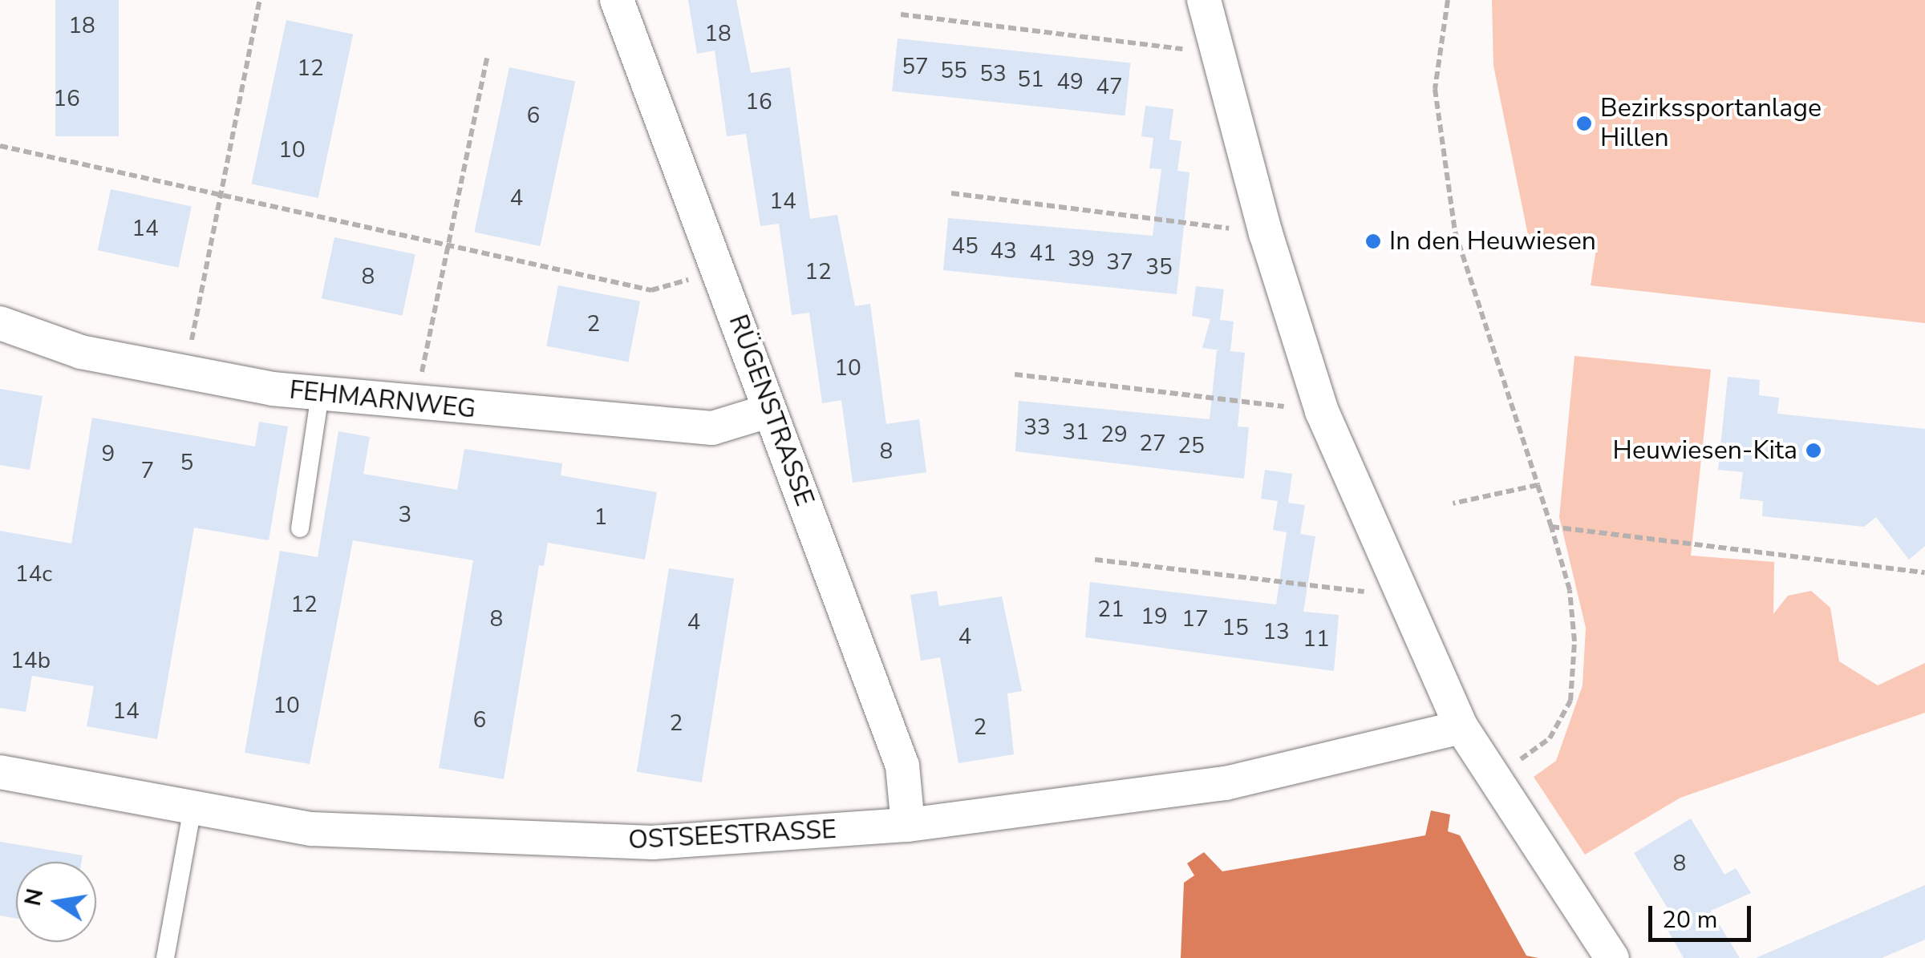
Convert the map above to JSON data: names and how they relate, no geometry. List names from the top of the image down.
{
  "streets": {
    "street": ["FEHMARNWEG", "RÜGENSTRASSE", "OSTSEESTRASSE"]
  },
  "crossings": [
    ["FEHMARNWEG", "RÜGENSTRASSE"],
    ["RÜGENSTRASSE", "OSTSEESTRASSE"]
  ],
  "places": ["Bezirkssportanlage Hillen", "In den Heuwiesen", "Heuwiesen-Kita"],
  "house_numbers": [
    "18",
    "18",
    "57",
    "12",
    "55",
    "53",
    "51",
    "49",
    "47",
    "16",
    "16",
    "6",
    "10",
    "4",
    "14",
    "14",
    "45",
    "43",
    "41",
    "39",
    "37",
    "35",
    "12",
    "8",
    "2",
    "10",
    "33",
    "31",
    "29",
    "27",
    "25",
    "8",
    "9",
    "5",
    "7",
    "3",
    "1",
    "14c",
    "12",
    "21",
    "19",
    "8",
    "17",
    "4",
    "15",
    "13",
    "4",
    "11",
    "14b",
    "10",
    "14",
    "6",
    "2",
    "2",
    "8"
  ],
  "scale_bar": "20 m",
  "north": "left"
}
